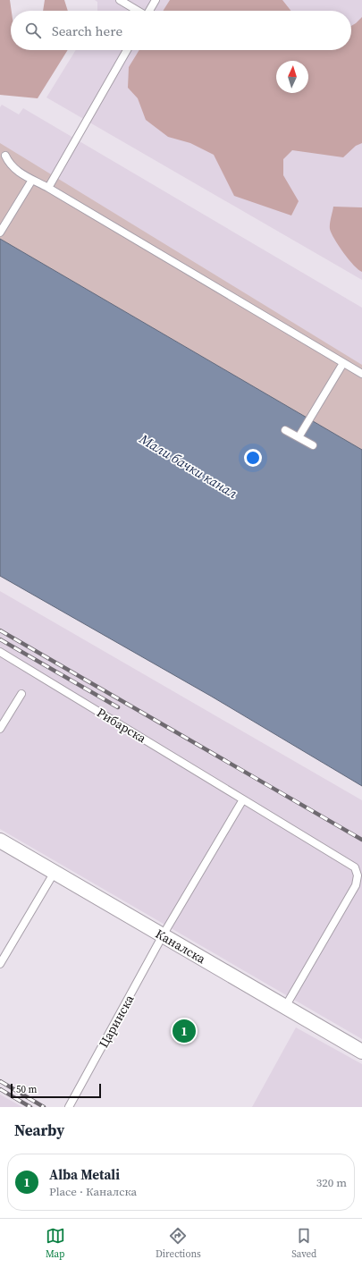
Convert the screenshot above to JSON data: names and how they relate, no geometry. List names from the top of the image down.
{
  "streets": {
    "street": ["Каналска"],
    "lane": ["Рибарска", "Царинска"]
  },
  "crossings": [
    ["Рибарска", "Каналска"],
    ["Рибарска", "Царинска"],
    ["Каналска", "Царинска"]
  ],
  "water": ["Мали бачки канал"],
  "scale_bar": "50 m",
  "north": "top",
  "page": {
    "search": "Search here",
    "pins": "1",
    "scale": "50 m",
    "heading": "Nearby",
    "list": [
      {
        "mark": "1",
        "name": "Alba Metali",
        "note": "Place · Каналска",
        "value": "320 m"
      }
    ],
    "nav": ["Map", "Directions", "Saved"]
  }
}
